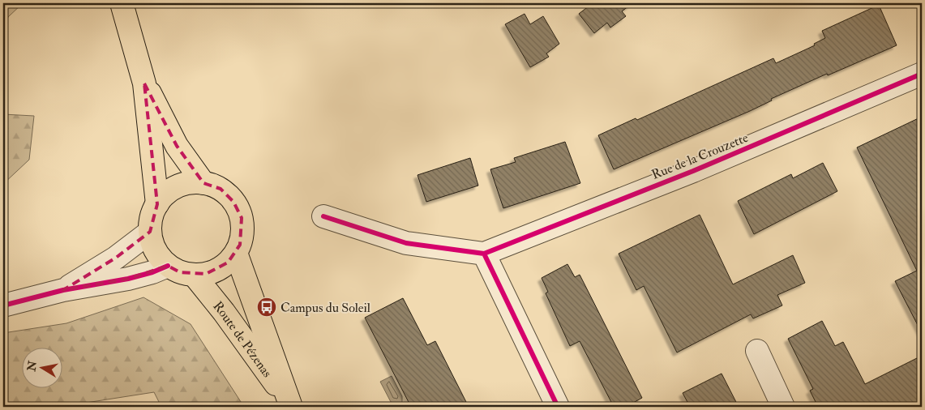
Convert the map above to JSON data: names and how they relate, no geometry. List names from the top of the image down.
{
  "streets": {
    "main road": ["Route de Pézenas"],
    "street": ["Rue de la Crouzette"]
  },
  "places": {
    "bus stop": ["Campus du Soleil"]
  },
  "north": "left"
}
